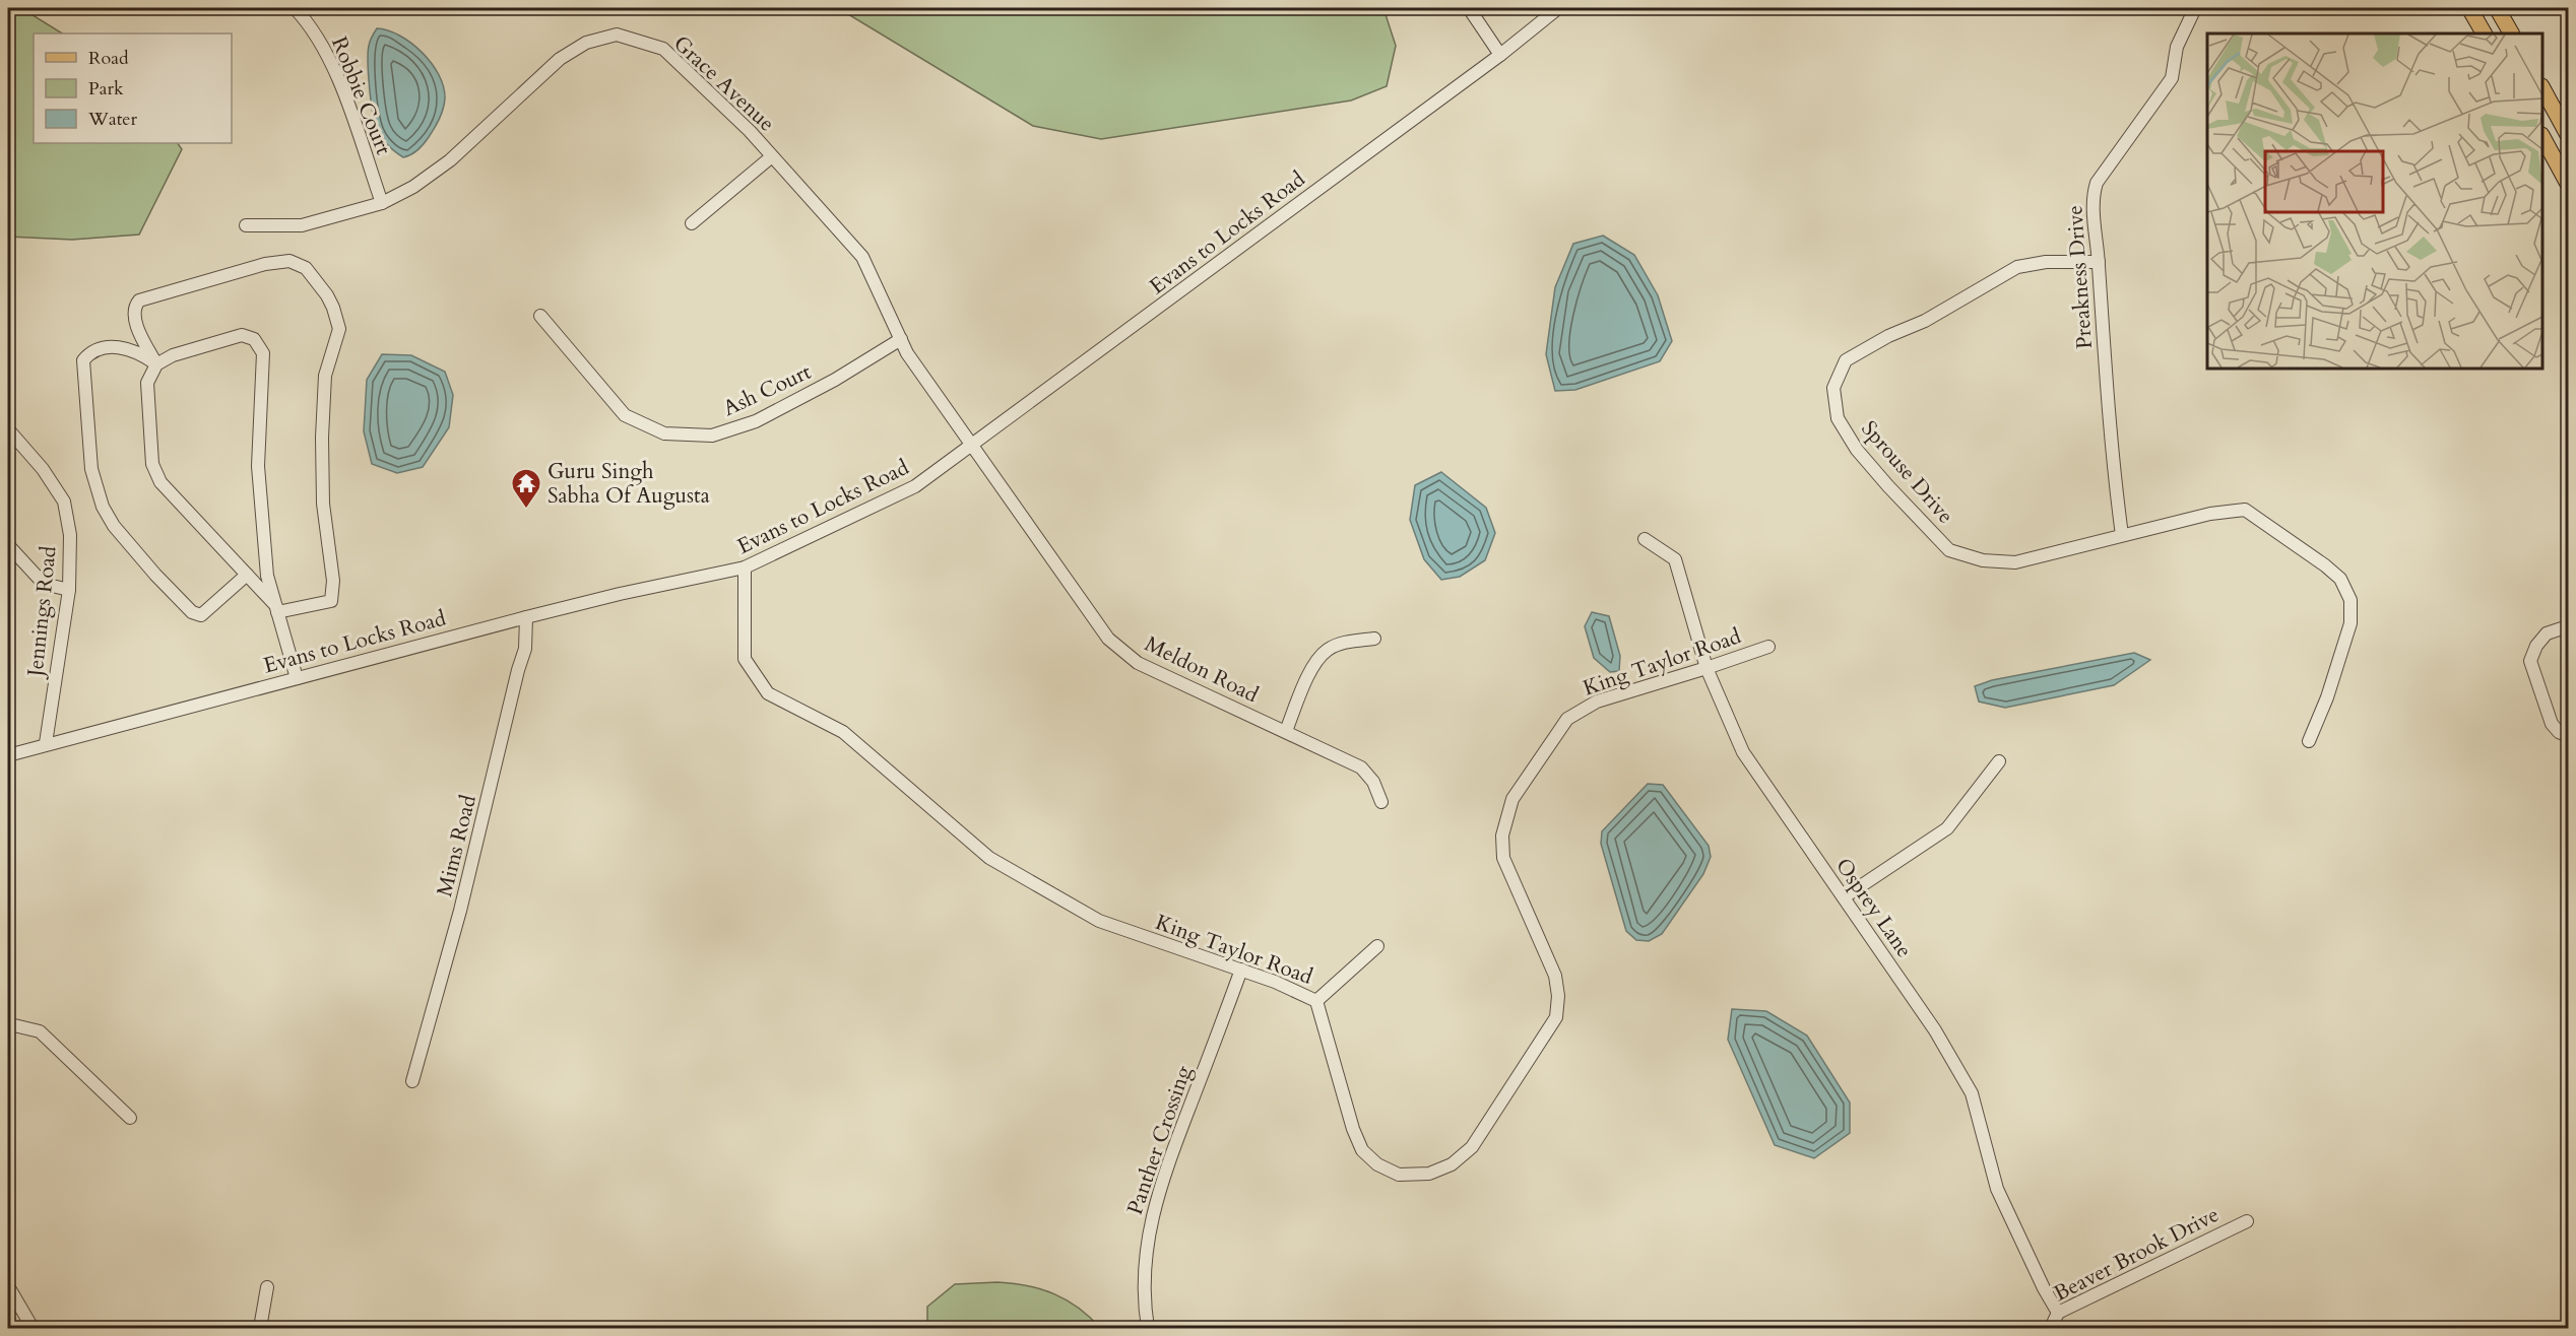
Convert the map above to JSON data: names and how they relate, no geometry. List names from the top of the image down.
{
  "streets": {
    "street": [
      "Grace Avenue",
      "Robbie Court",
      "Evans to Locks Road",
      "Preakness Drive",
      "Ash Court",
      "Sprouse Drive",
      "Jennings Road",
      "King Taylor Road",
      "Meldon Road",
      "Mims Road",
      "Osprey Lane",
      "Panther Crossing",
      "Beaver Brook Drive"
    ]
  },
  "crossings": [
    ["Grace Avenue", "Robbie Court"],
    ["Grace Avenue", "Evans to Locks Road"],
    ["Grace Avenue", "Ash Court"],
    ["Grace Avenue", "Meldon Road"],
    ["Evans to Locks Road", "Jennings Road"],
    ["Evans to Locks Road", "King Taylor Road"],
    ["Evans to Locks Road", "Meldon Road"],
    ["Evans to Locks Road", "Mims Road"],
    ["Preakness Drive", "Sprouse Drive"],
    ["King Taylor Road", "Osprey Lane"],
    ["King Taylor Road", "Panther Crossing"],
    ["Osprey Lane", "Beaver Brook Drive"]
  ],
  "places": {
    "temple": ["Guru Singh Sabha Of Augusta"]
  },
  "legend": ["Road", "Park", "Water"]
}
